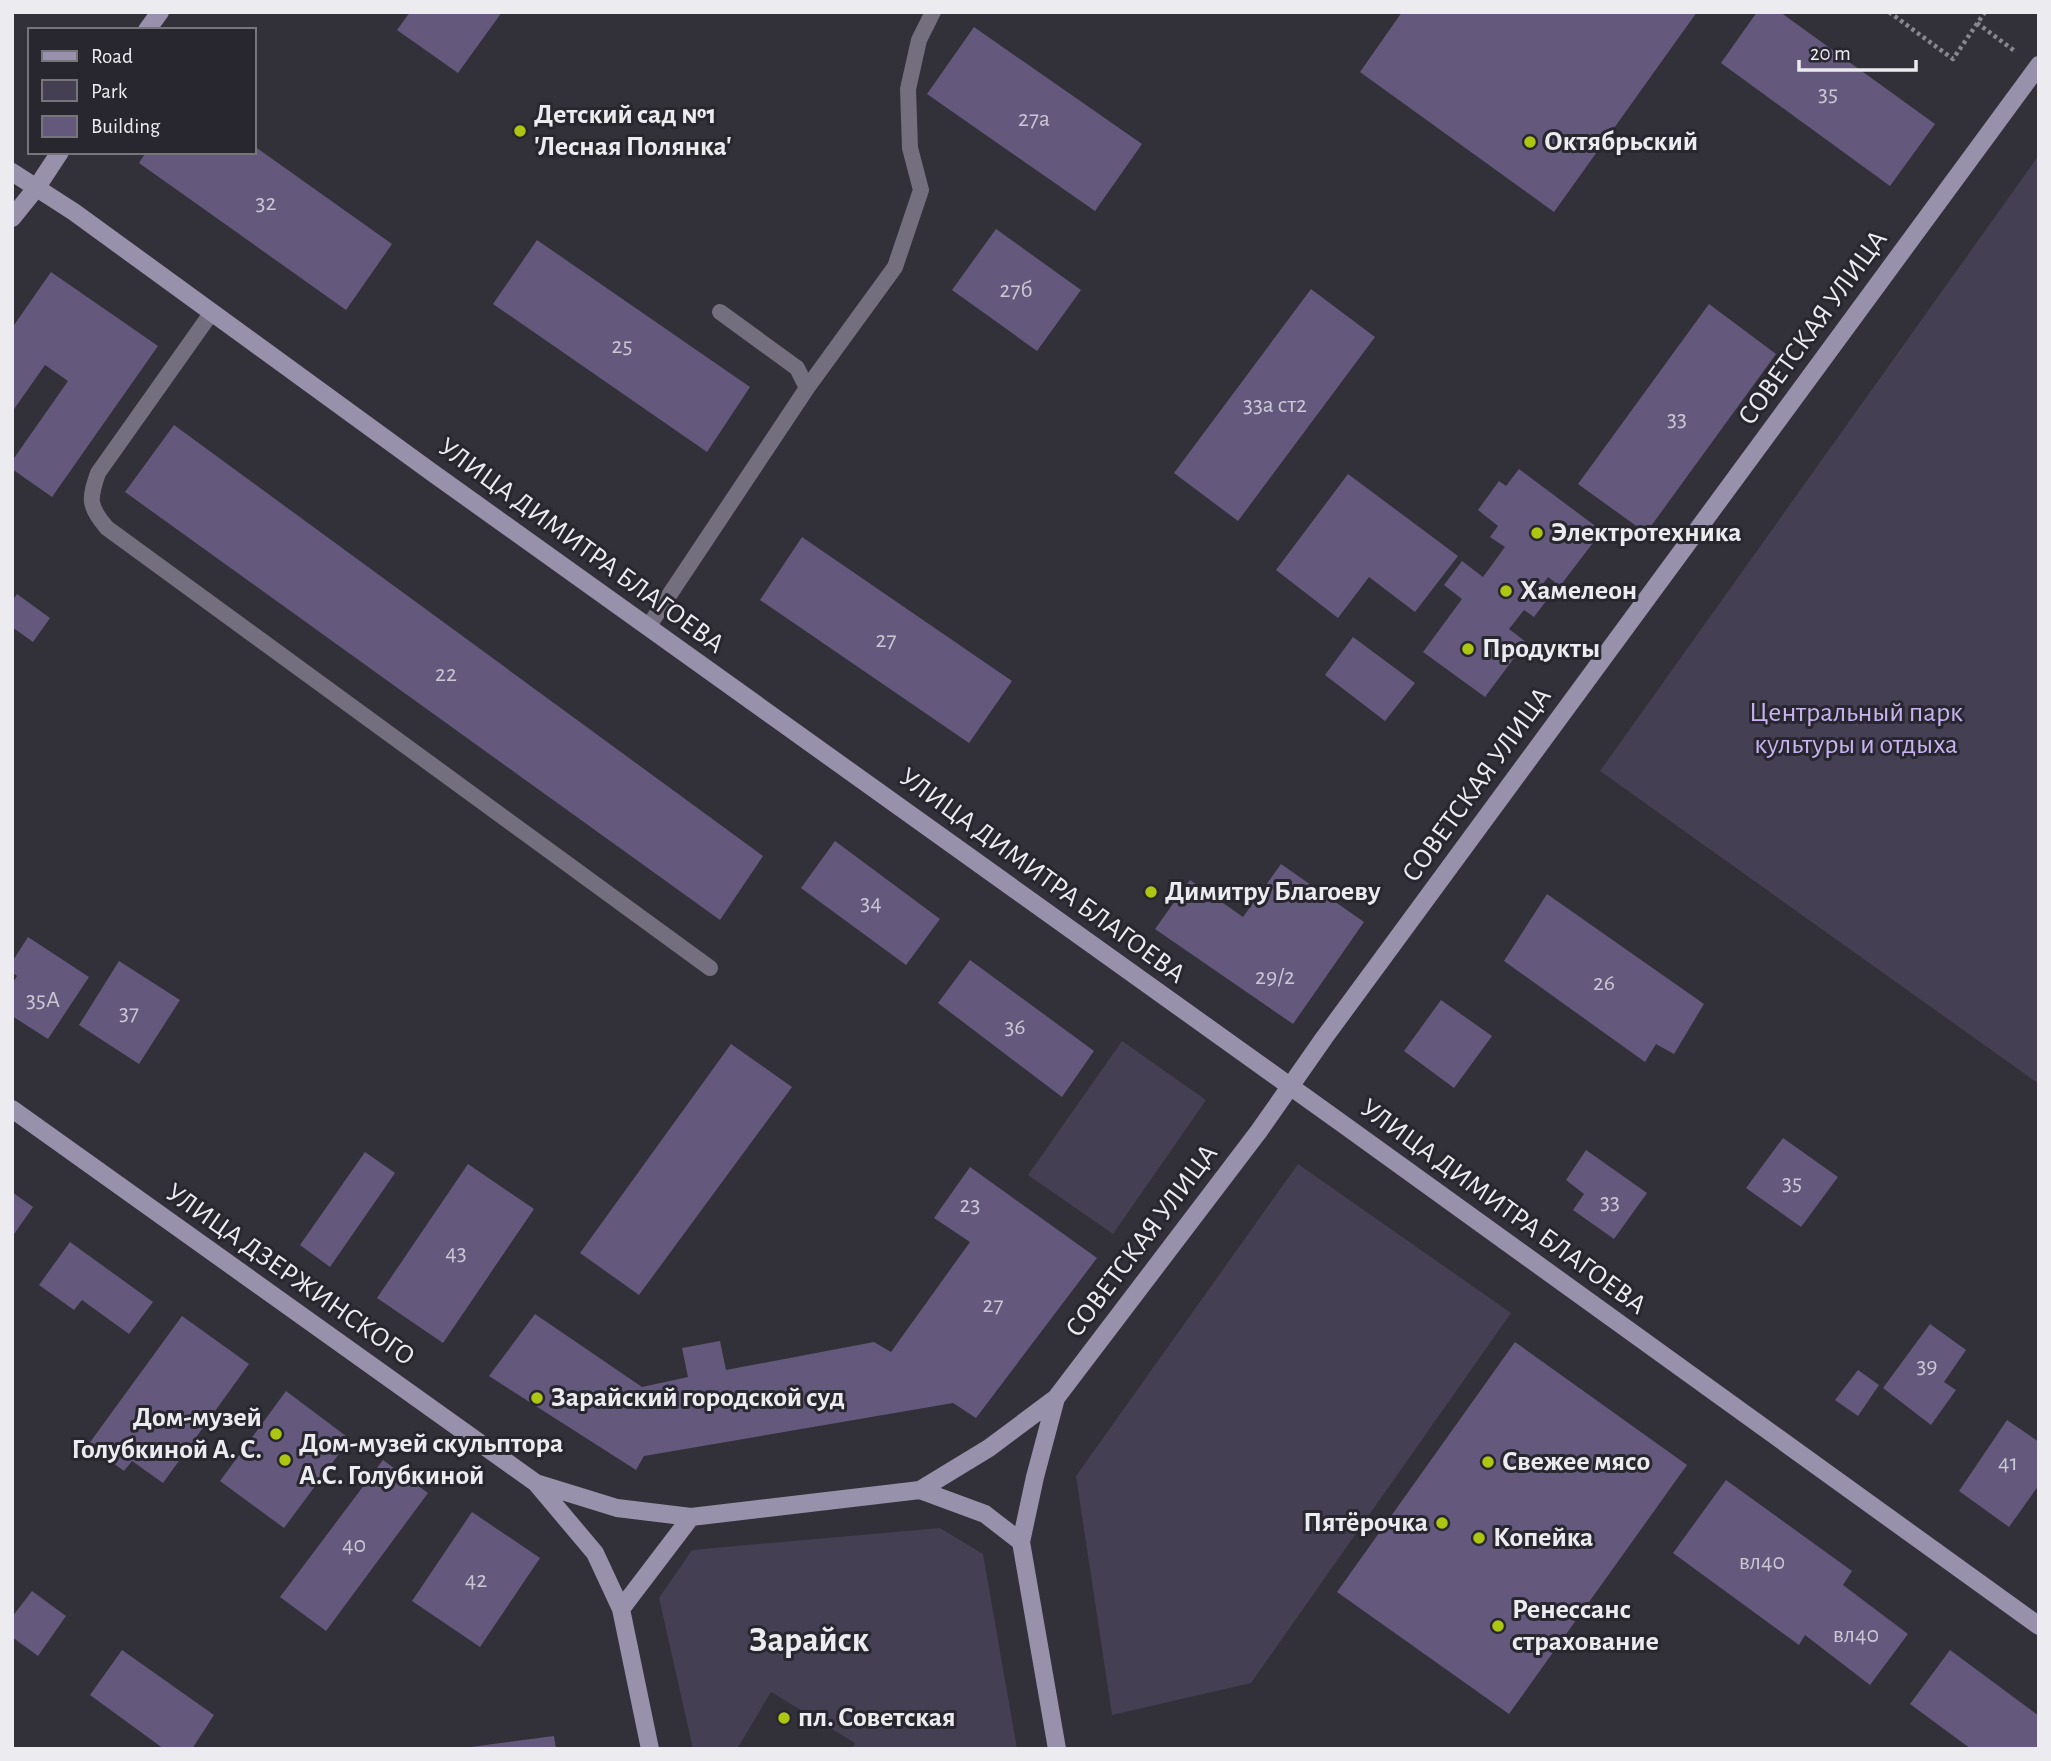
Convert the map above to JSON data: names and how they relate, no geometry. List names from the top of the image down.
{
  "streets": {
    "street": ["СОВЕТСКАЯ УЛИЦА", "УЛИЦА ДИМИТРА БЛАГОЕВА", "УЛИЦА ДЗЕРЖИНСКОГО"]
  },
  "crossings": [
    ["СОВЕТСКАЯ УЛИЦА", "УЛИЦА ДИМИТРА БЛАГОЕВА"],
    ["СОВЕТСКАЯ УЛИЦА", "УЛИЦА ДЗЕРЖИНСКОГО"]
  ],
  "districts": ["Зарайск"],
  "parks": ["Центральный парк культуры и отдыха"],
  "places": [
    "Детский сад №1 'Лесная Полянка'",
    "Октябрьский",
    "Электротехника",
    "Хамелеон",
    "Продукты",
    "Димитру Благоеву",
    "Зарайский городской суд",
    "Дом-музей Голубкиной А. С.",
    "Дом-музей скульптора А.С. Голубкиной",
    "Свежее мясо",
    "Пятёрочка",
    "Копейка",
    "Ренессанс страхование",
    "пл. Советская"
  ],
  "house_numbers": [
    "35",
    "27a",
    "32",
    "27б",
    "25",
    "33а ст2",
    "33",
    "27",
    "22",
    "34",
    "29/2",
    "26",
    "35А",
    "37",
    "36",
    "35",
    "33",
    "23",
    "43",
    "27",
    "39",
    "41",
    "40",
    "вл40",
    "42",
    "вл40"
  ],
  "legend": ["Road", "Park", "Building"],
  "scale_bar": "20 m"
}
